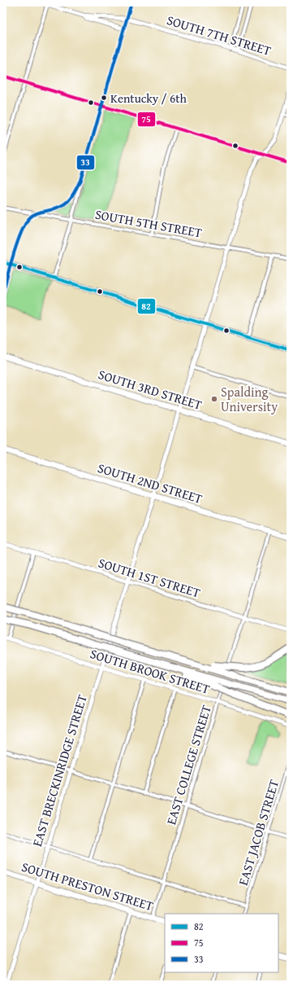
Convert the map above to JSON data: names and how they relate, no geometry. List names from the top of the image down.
{
  "streets": {
    "main road": ["SOUTH 3RD STREET", "SOUTH 2ND STREET", "SOUTH PRESTON STREET"],
    "street": [
      "SOUTH 7TH STREET",
      "SOUTH 5TH STREET",
      "SOUTH 1ST STREET",
      "SOUTH BROOK STREET",
      "EAST COLLEGE STREET",
      "EAST BRECKINRIDGE STREET",
      "EAST JACOB STREET"
    ]
  },
  "crossings": [
    ["SOUTH 5TH STREET", "EAST BRECKINRIDGE STREET"],
    ["SOUTH 3RD STREET", "EAST BRECKINRIDGE STREET"],
    ["SOUTH 2ND STREET", "EAST COLLEGE STREET"],
    ["SOUTH 2ND STREET", "EAST BRECKINRIDGE STREET"],
    ["SOUTH 1ST STREET", "EAST COLLEGE STREET"],
    ["SOUTH 1ST STREET", "EAST BRECKINRIDGE STREET"],
    ["SOUTH BROOK STREET", "EAST COLLEGE STREET"],
    ["SOUTH BROOK STREET", "EAST BRECKINRIDGE STREET"],
    ["EAST COLLEGE STREET", "SOUTH PRESTON STREET"],
    ["EAST BRECKINRIDGE STREET", "SOUTH PRESTON STREET"]
  ],
  "places": ["Kentucky / 6th", "Spalding University"],
  "lines": ["transit line 33", "transit line 75", "transit line 82"],
  "legend": ["82", "75", "33"]
}
